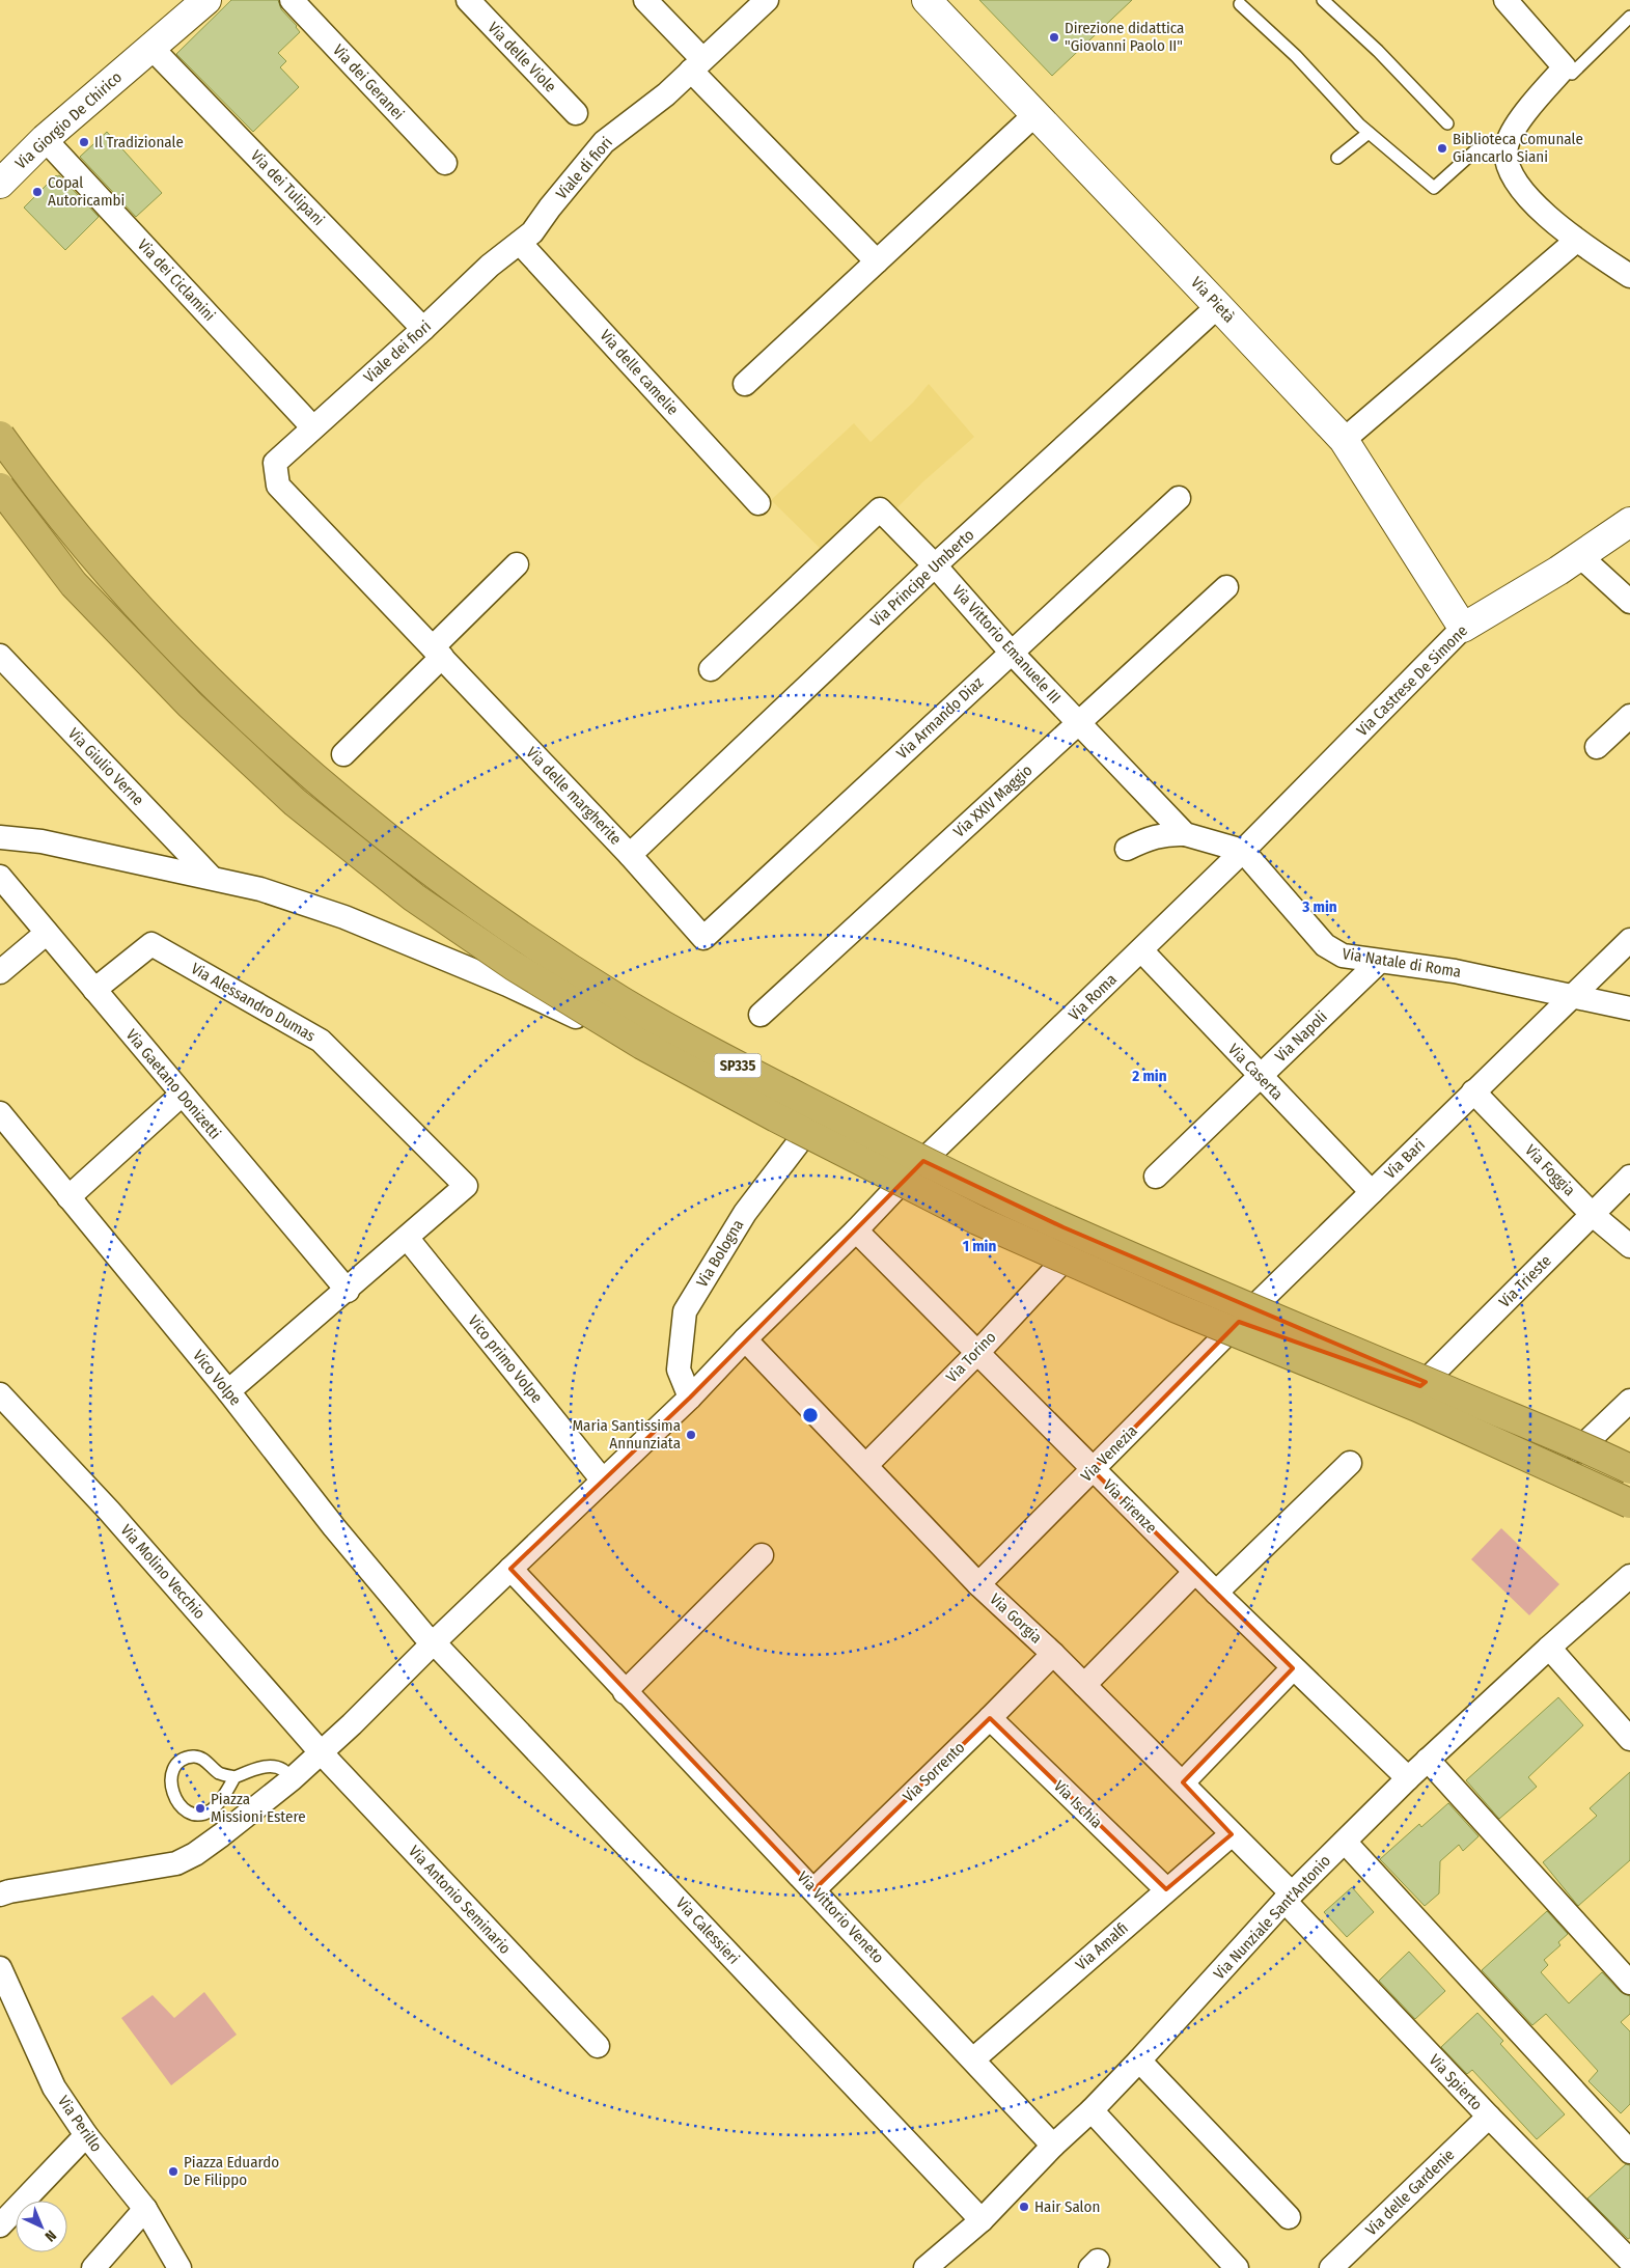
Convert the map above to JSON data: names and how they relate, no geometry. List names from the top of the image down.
{
  "streets": {
    "highway": ["SP335"],
    "street": [
      "Via delle Viole",
      "Via dei Geranei",
      "Via Giorgio De Chirico",
      "Viale di fiori",
      "Via dei Tulipani",
      "Via dei Ciclamini",
      "Via Pietà",
      "Viale dei fiori",
      "Via delle camelie",
      "Via Principe Umberto",
      "Via Vittorio Emanuele III",
      "Via Castrese De Simone",
      "Via Armando Diaz",
      "Via Giulio Verne",
      "Via delle margherite",
      "Via XXIV Maggio",
      "Via Natale di Roma",
      "Via Roma",
      "Via Alessandro Dumas",
      "Via Napoli",
      "Via Caserta",
      "Via Gaetano Donizetti",
      "Via Bari",
      "Via Foggia",
      "Via Bologna",
      "Via Trieste",
      "Via Torino",
      "Vico primo Volpe",
      "Vico Volpe",
      "Via Venezia",
      "Via Firenze",
      "Via Molino Vecchio",
      "Via Gorgia",
      "Via Sorrento",
      "Via Ischia",
      "Via Antonio Seminario",
      "Via Vittorio Veneto",
      "Via Nunziale Sant'Antonio",
      "Via Calessieri",
      "Via Amalfi",
      "Via Spierto",
      "Via Perillo",
      "Via delle Gardenie"
    ]
  },
  "crossings": [
    ["Via Giorgio De Chirico", "Via dei Tulipani"],
    ["Via Giorgio De Chirico", "Via dei Ciclamini"],
    ["Viale di fiori", "Viale dei fiori"],
    ["Viale di fiori", "Via delle camelie"],
    ["Via dei Tulipani", "Viale dei fiori"],
    ["Via Pietà", "Via Principe Umberto"],
    ["Via Pietà", "Via Castrese De Simone"],
    ["Viale dei fiori", "Via delle camelie"],
    ["Viale dei fiori", "Via delle margherite"],
    ["Via Principe Umberto", "Via Vittorio Emanuele III"],
    ["Via Principe Umberto", "Via delle margherite"],
    ["Via Vittorio Emanuele III", "Via Armando Diaz"],
    ["Via Vittorio Emanuele III", "Via XXIV Maggio"],
    ["Via Castrese De Simone", "Via Natale di Roma"],
    ["Via Castrese De Simone", "Via Roma"],
    ["Via Armando Diaz", "Via delle margherite"],
    ["Via Natale di Roma", "Via Roma"],
    ["Via Natale di Roma", "Via Napoli"],
    ["Via Natale di Roma", "Via Bari"],
    ["Via Roma", "Via Caserta"],
    ["Via Roma", "Via Bologna"],
    ["Via Roma", "Vico primo Volpe"],
    ["Via Roma", "Vico Volpe"],
    ["Via Roma", "Via Firenze"],
    ["Via Roma", "Via Molino Vecchio"],
    ["Via Roma", "Via Gorgia"],
    ["Via Roma", "Via Antonio Seminario"],
    ["Via Roma", "Via Vittorio Veneto"],
    ["Via Roma", "Via Calessieri"],
    ["Via Alessandro Dumas", "Via Gaetano Donizetti"],
    ["Via Alessandro Dumas", "Vico primo Volpe"],
    ["Via Napoli", "Via Caserta"],
    ["Via Caserta", "Via Bari"],
    ["Via Bari", "Via Foggia"],
    ["Via Bari", "Via Venezia"],
    ["Via Foggia", "Via Trieste"],
    ["Via Torino", "Via Firenze"],
    ["Via Torino", "Via Gorgia"],
    ["Vico Volpe", "Via Calessieri"],
    ["Via Venezia", "Via Firenze"],
    ["Via Venezia", "Via Gorgia"],
    ["Via Firenze", "Via Nunziale Sant'Antonio"],
    ["Via Molino Vecchio", "Via Antonio Seminario"],
    ["Via Gorgia", "Via Sorrento"],
    ["Via Gorgia", "Via Nunziale Sant'Antonio"],
    ["Via Gorgia", "Via Amalfi"],
    ["Via Gorgia", "Via Spierto"],
    ["Via Sorrento", "Via Ischia"],
    ["Via Sorrento", "Via Vittorio Veneto"],
    ["Via Ischia", "Via Amalfi"],
    ["Via Vittorio Veneto", "Via Nunziale Sant'Antonio"],
    ["Via Vittorio Veneto", "Via Amalfi"],
    ["Via Nunziale Sant'Antonio", "Via Calessieri"],
    ["Via Nunziale Sant'Antonio", "Via Spierto"],
    ["Via Spierto", "Via delle Gardenie"]
  ],
  "places": [
    "Direzione didattica \"Giovanni Paolo II\"",
    "Il Tradizionale",
    "Biblioteca Comunale Giancarlo Siani",
    "Copal Autoricambi",
    "Maria Santissima Annunziata",
    "Piazza Missioni Estere",
    "Piazza Eduardo De Filippo",
    "Hair Salon"
  ],
  "north": "bottom right",
  "rings": ["3 min", "2 min", "1 min"]
}
